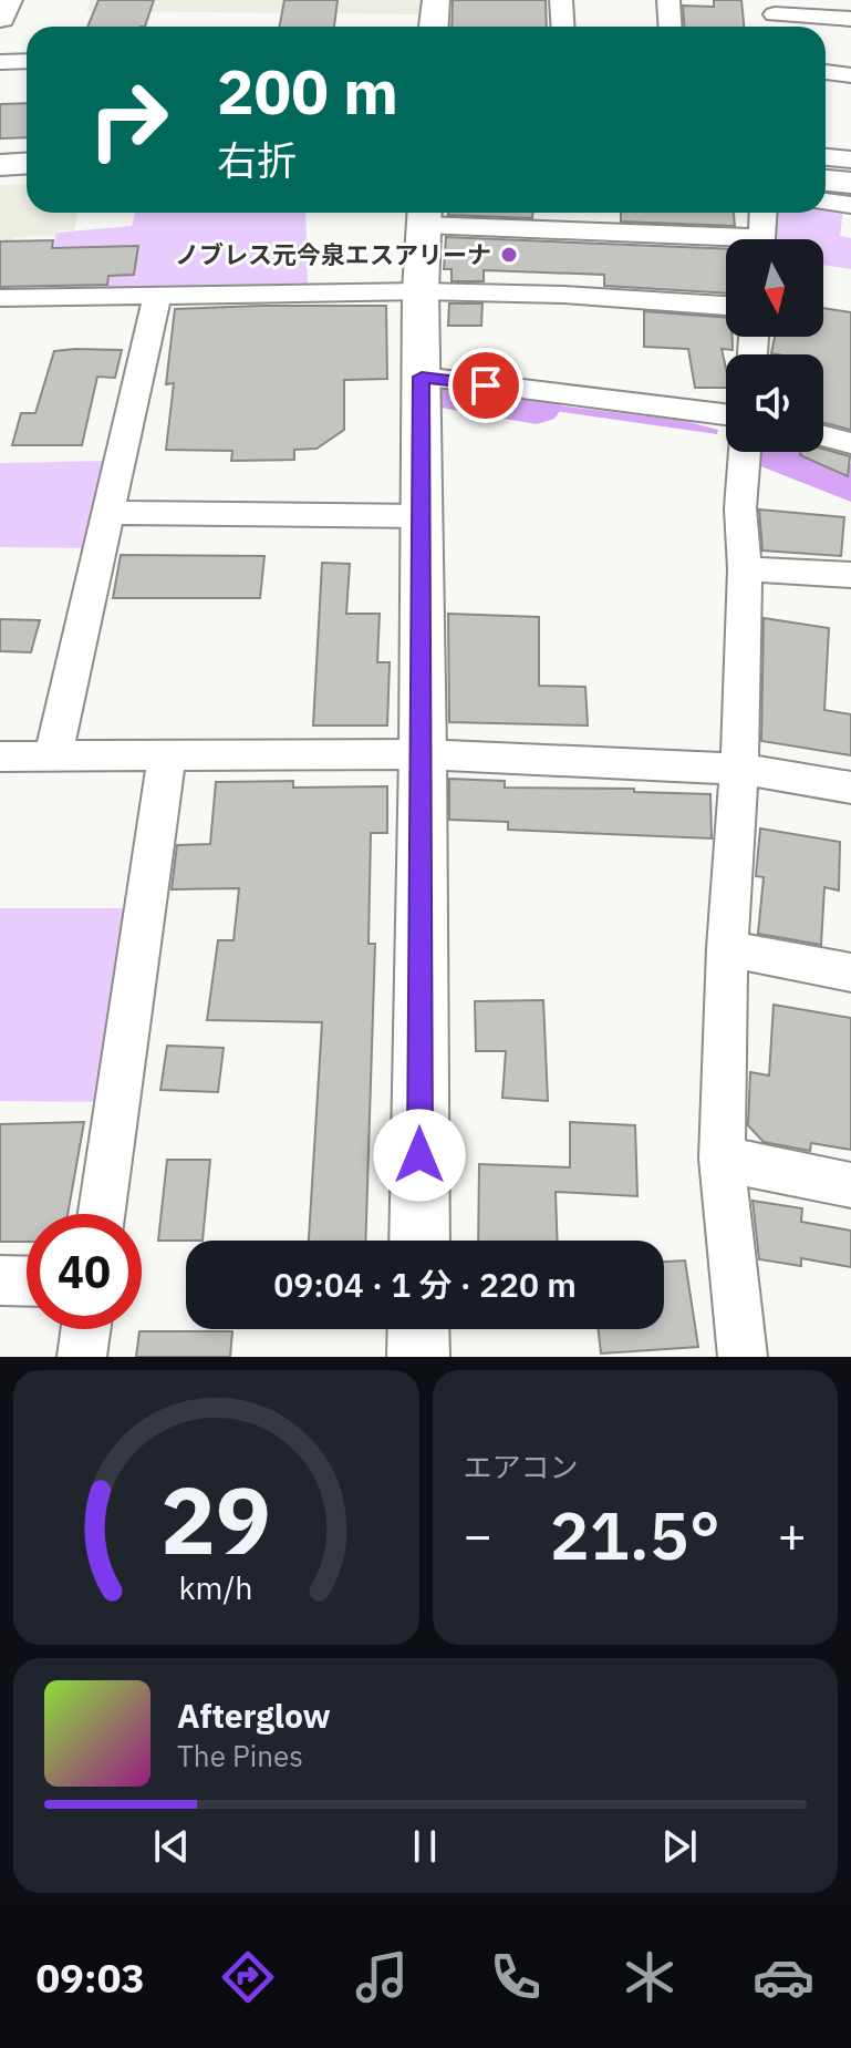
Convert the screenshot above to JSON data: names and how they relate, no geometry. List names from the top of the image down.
{
  "places": ["ノブレス元今泉エスアリーナ"],
  "north": "bottom",
  "page": {
    "turn": ["200 m", "右折"],
    "limit": "40",
    "trip": "09:04 · 1 分 · 220 m",
    "tile": "エアコン",
    "heat": ["−", "21.5°", "+"],
    "song": ["Afterglow", "The Pines"],
    "tabs": "09:03",
    "gauge": ["29", "km/h"]
  }
}
